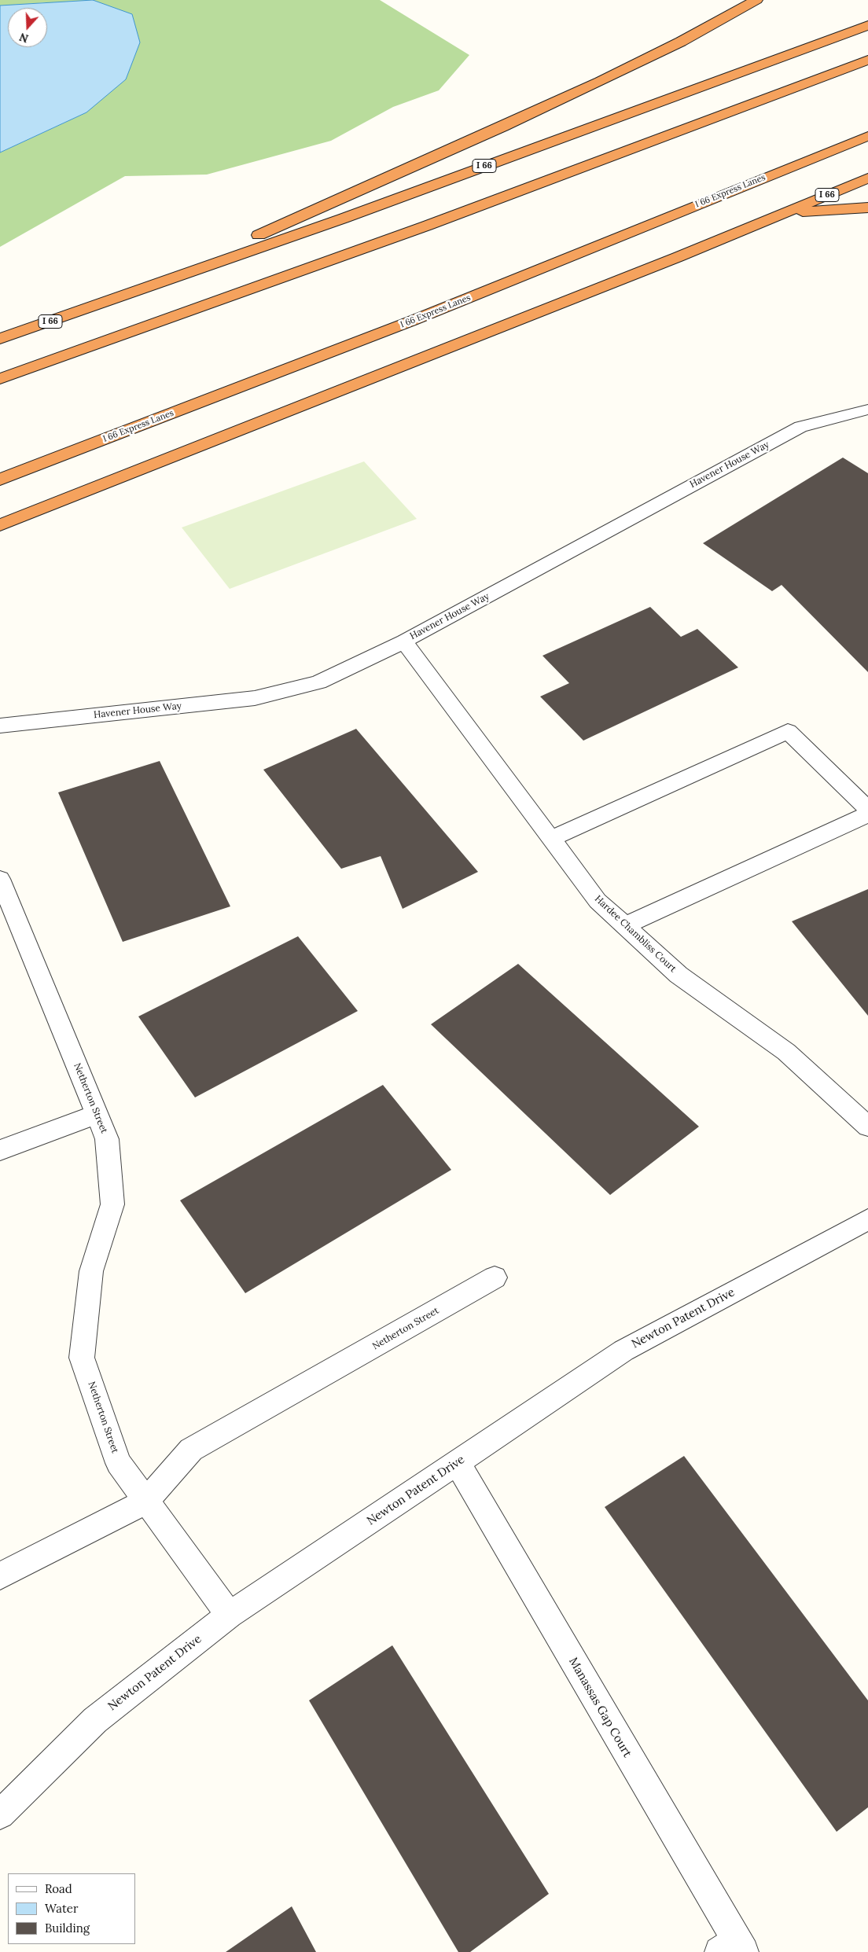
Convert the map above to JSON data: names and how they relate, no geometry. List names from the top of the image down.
{
  "streets": {
    "highway": ["I 66", "I 66 Express Lanes"],
    "street": [
      "Havener House Way",
      "Hardee Chambliss Court",
      "Netherton Street",
      "Newton Patent Drive",
      "Manassas Gap Court"
    ]
  },
  "crossings": [
    ["Havener House Way", "Hardee Chambliss Court"],
    ["Netherton Street", "Newton Patent Drive"],
    ["Newton Patent Drive", "Manassas Gap Court"]
  ],
  "legend": ["Road", "Water", "Building"],
  "north": "bottom"
}
